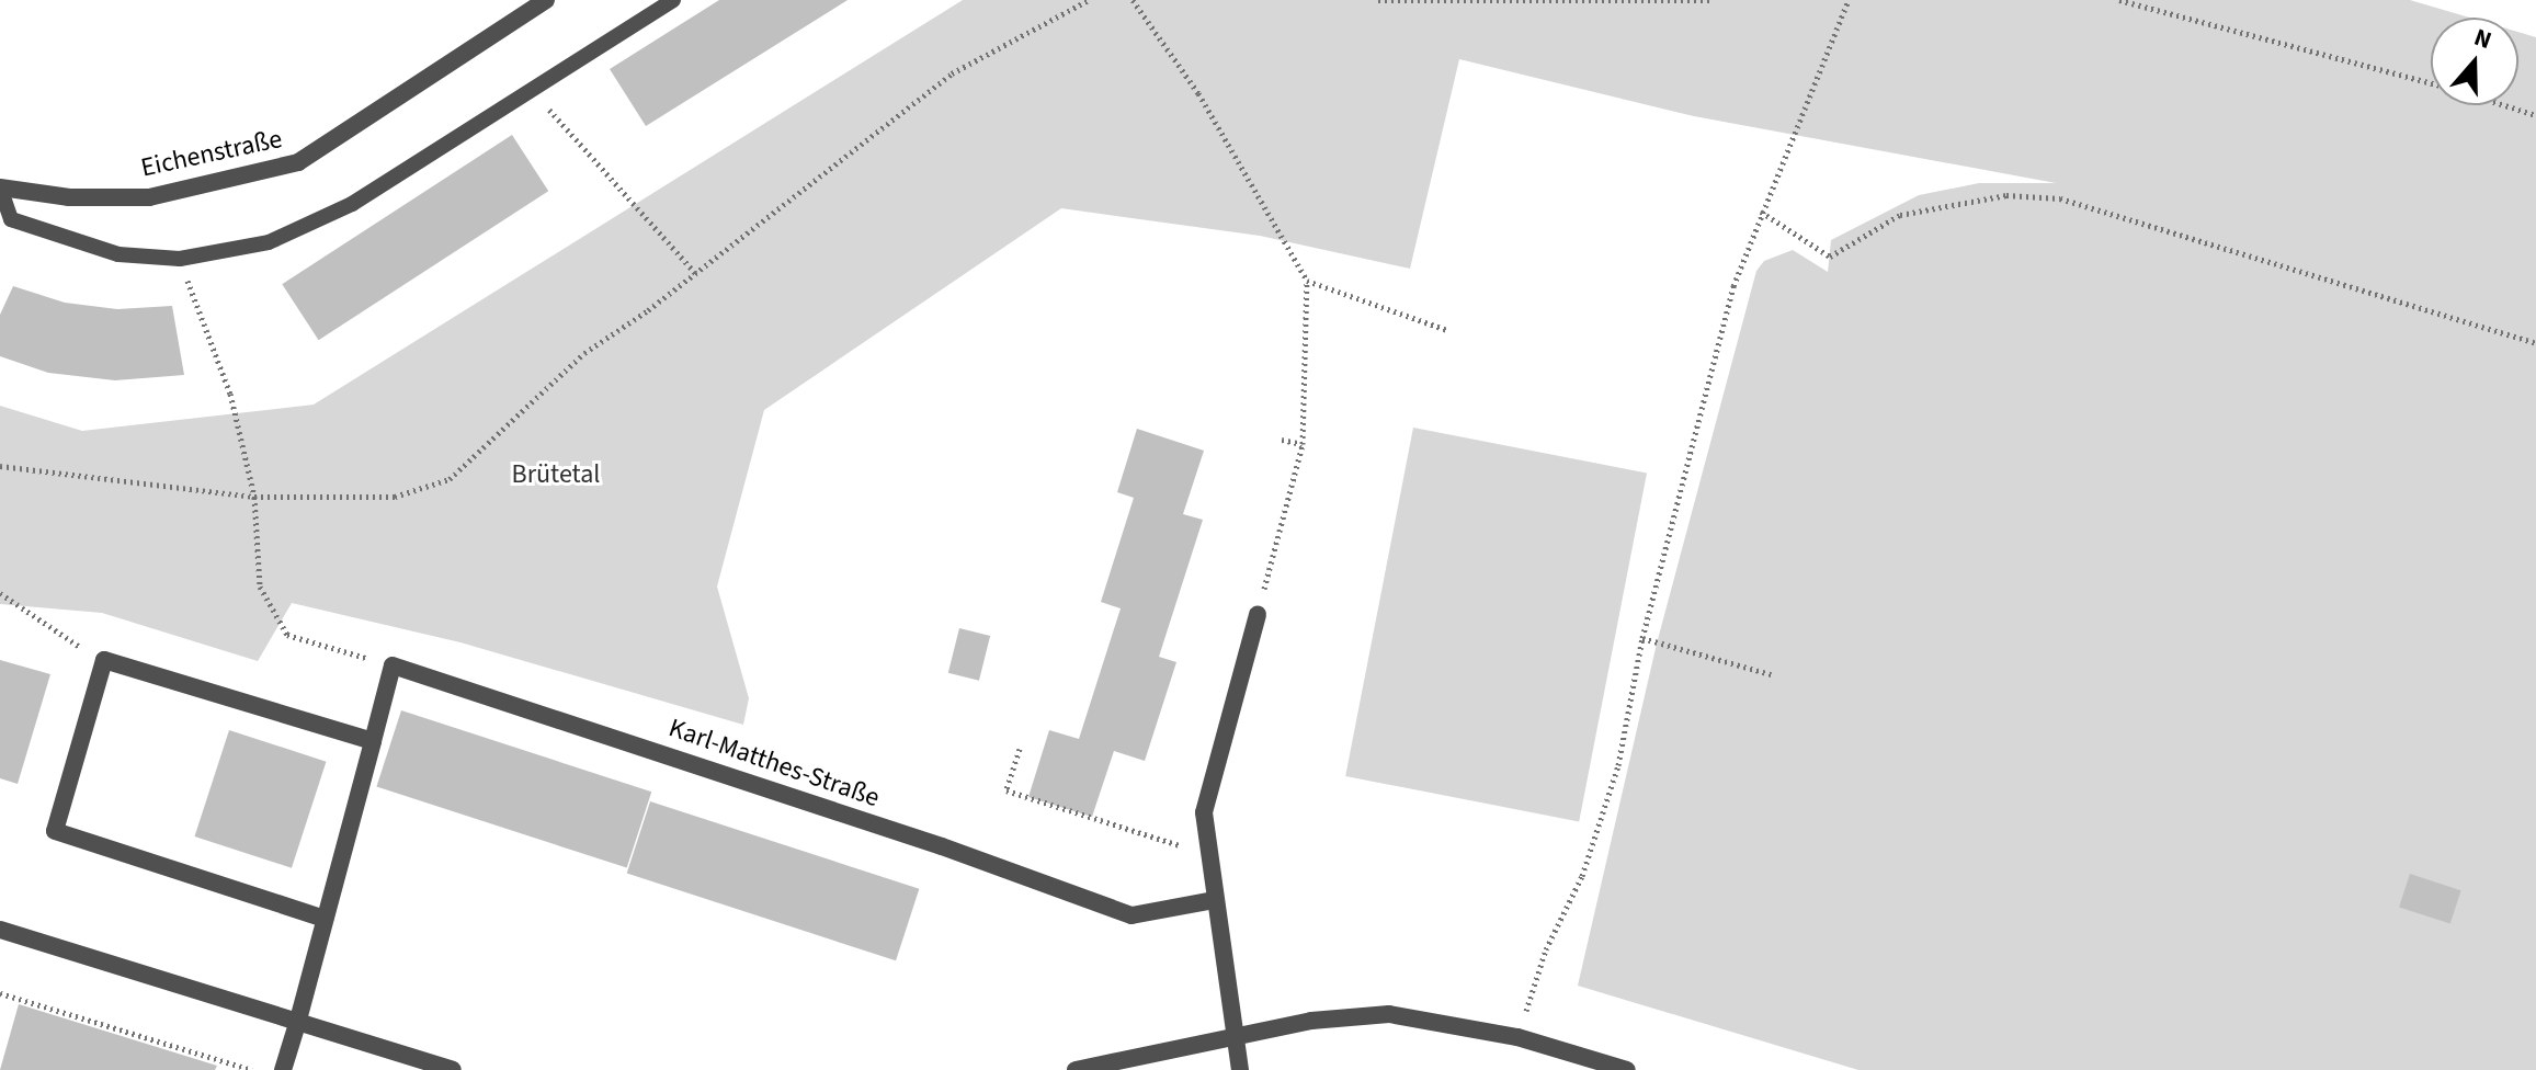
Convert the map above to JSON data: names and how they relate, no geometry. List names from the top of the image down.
{
  "streets": {
    "street": ["Eichenstraße", "Karl-Matthes-Straße"]
  },
  "parks": ["Brütetal"],
  "north": "top"
}
